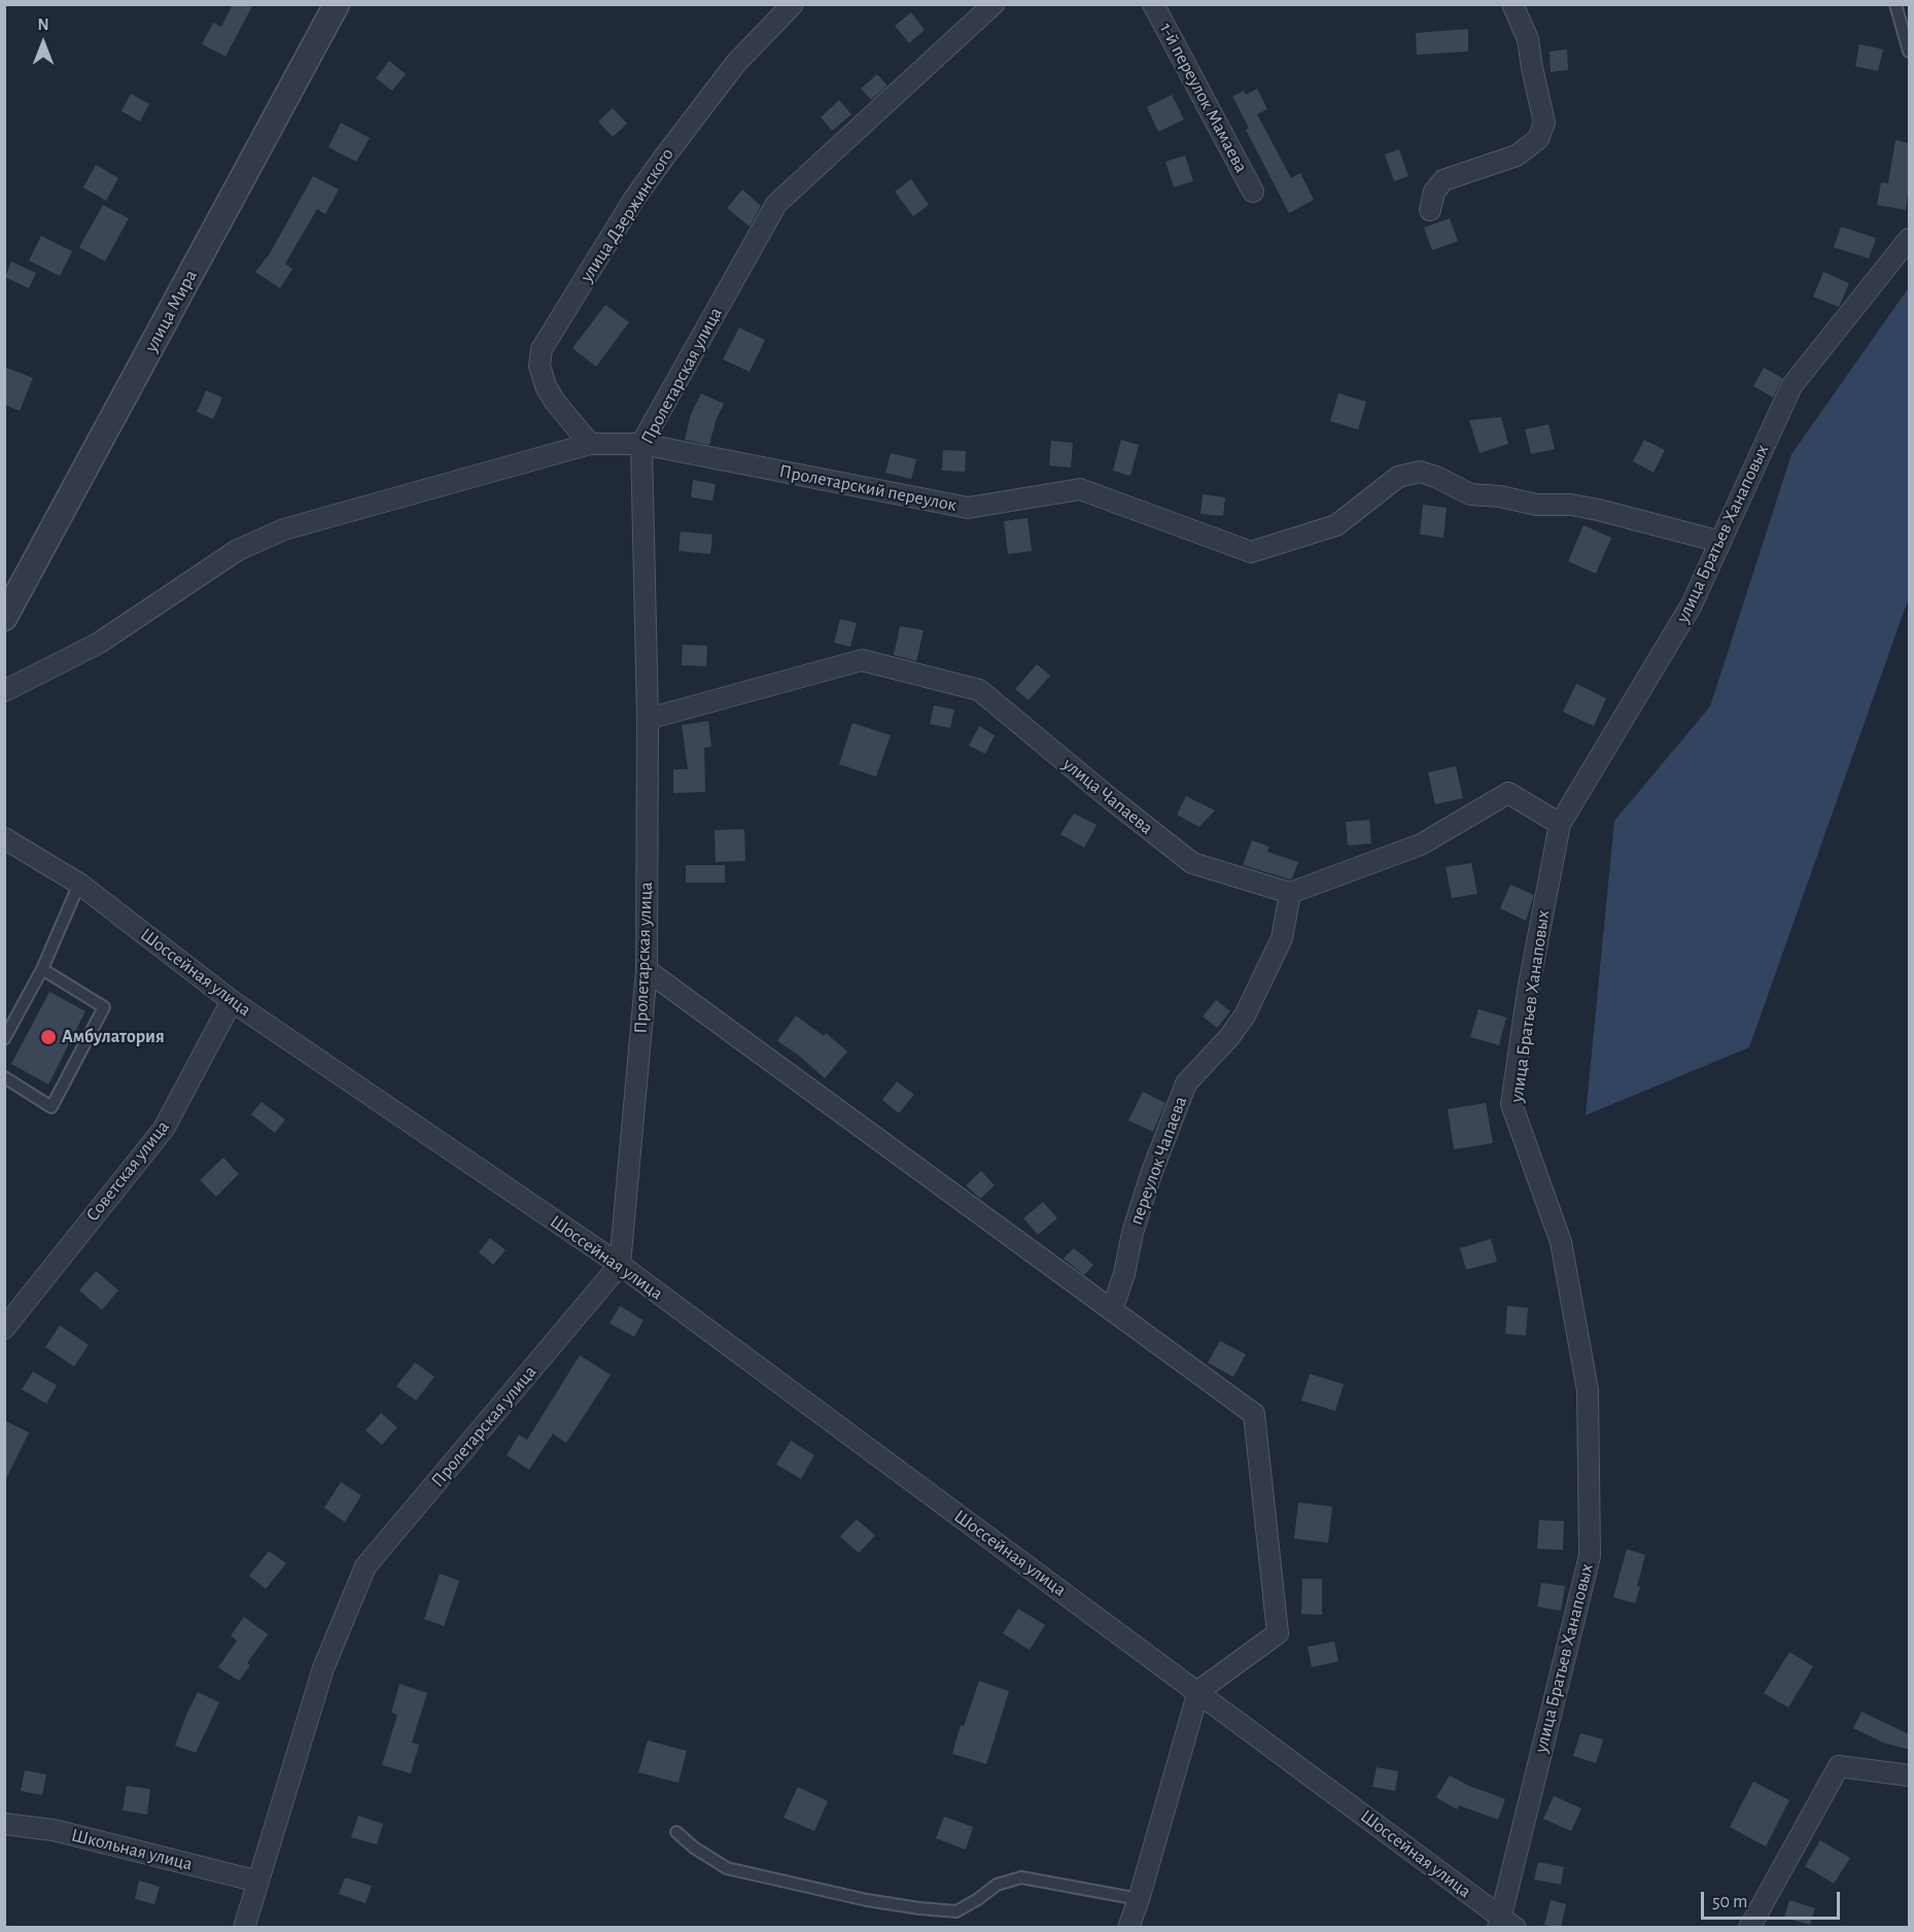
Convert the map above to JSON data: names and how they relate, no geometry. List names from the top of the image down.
{
  "streets": {
    "street": [
      "1-й переулок Мамаева",
      "улица Дзержинского",
      "улица Мира",
      "Пролетарская улица",
      "Пролетарский переулок",
      "улица Братьев Ханаповых",
      "улица Чапаева",
      "Шоссейная улица",
      "переулок Чапаева",
      "Советская улица",
      "Школьная улица"
    ]
  },
  "crossings": [
    ["улица Дзержинского", "Пролетарский переулок"],
    ["Пролетарская улица", "Пролетарский переулок"],
    ["Пролетарская улица", "улица Чапаева"],
    ["Пролетарская улица", "Шоссейная улица"],
    ["Пролетарская улица", "Школьная улица"],
    ["Пролетарский переулок", "улица Братьев Ханаповых"],
    ["улица Братьев Ханаповых", "Шоссейная улица"],
    ["улица Чапаева", "переулок Чапаева"],
    ["Шоссейная улица", "Советская улица"]
  ],
  "places": ["Амбулатория"],
  "scale_bar": "50 m",
  "north": "top"
}
